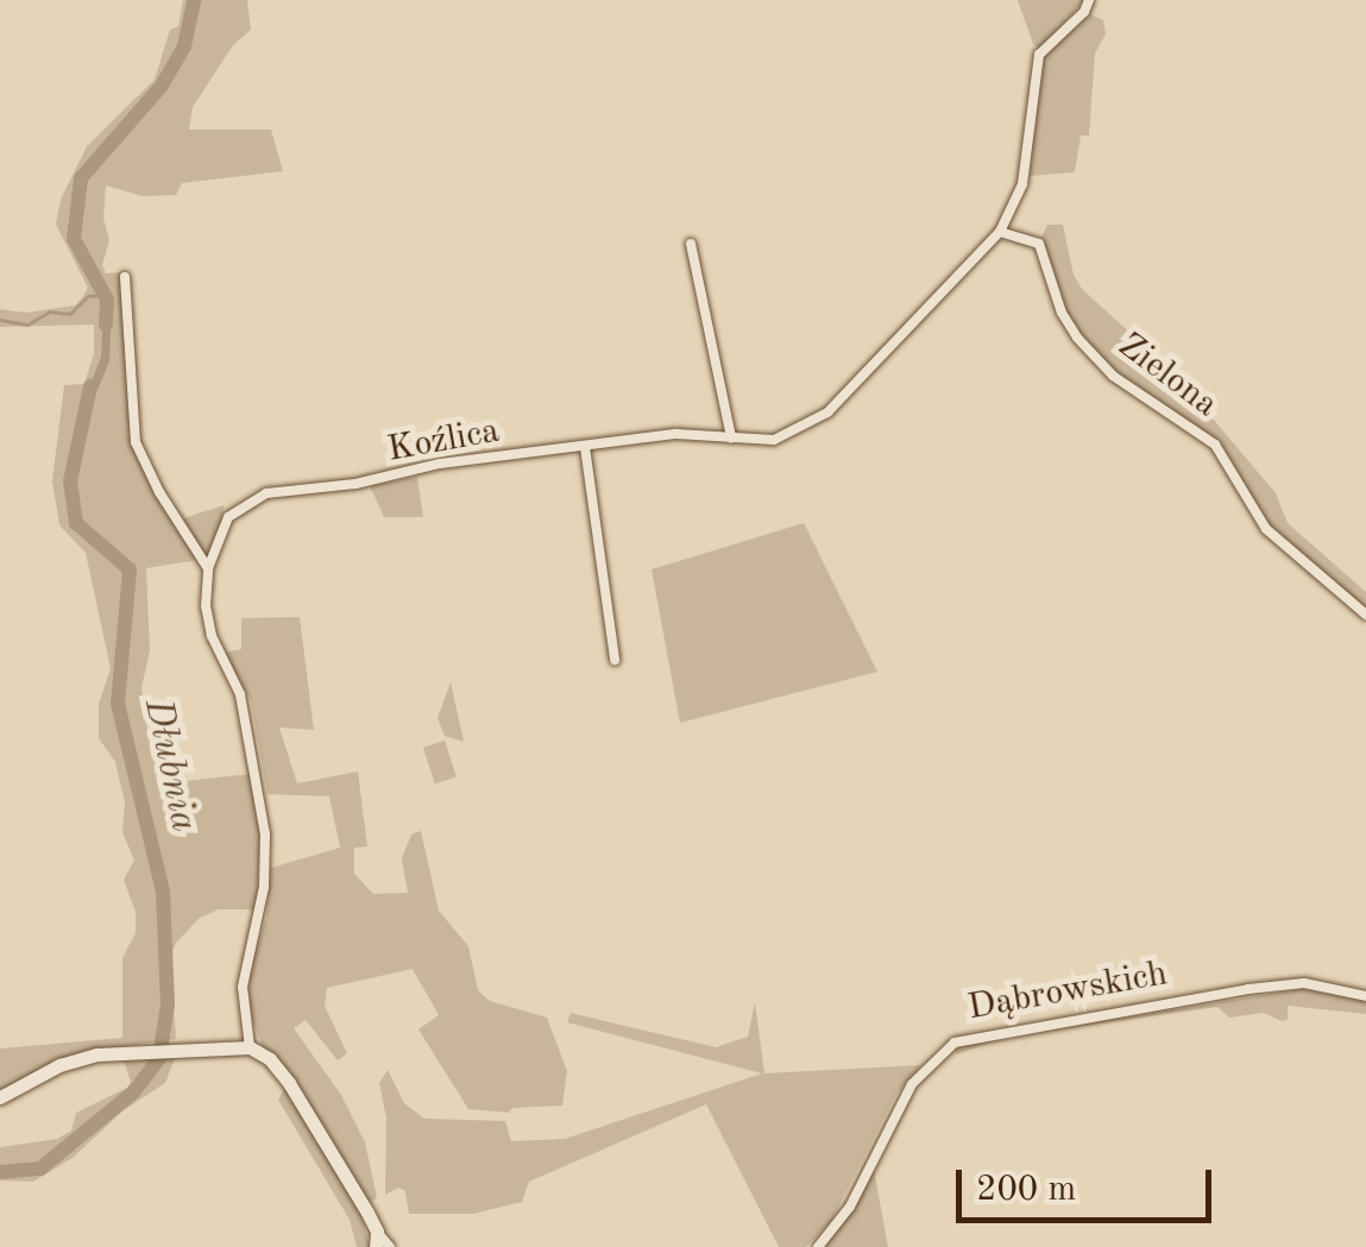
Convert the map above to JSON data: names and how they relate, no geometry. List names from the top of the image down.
{
  "streets": {
    "street": ["Zielona", "Koźlica", "Dąbrowskich"]
  },
  "crossings": [
    ["Zielona", "Koźlica"]
  ],
  "water": ["Dłubnia"],
  "scale_bar": "200 m"
}
